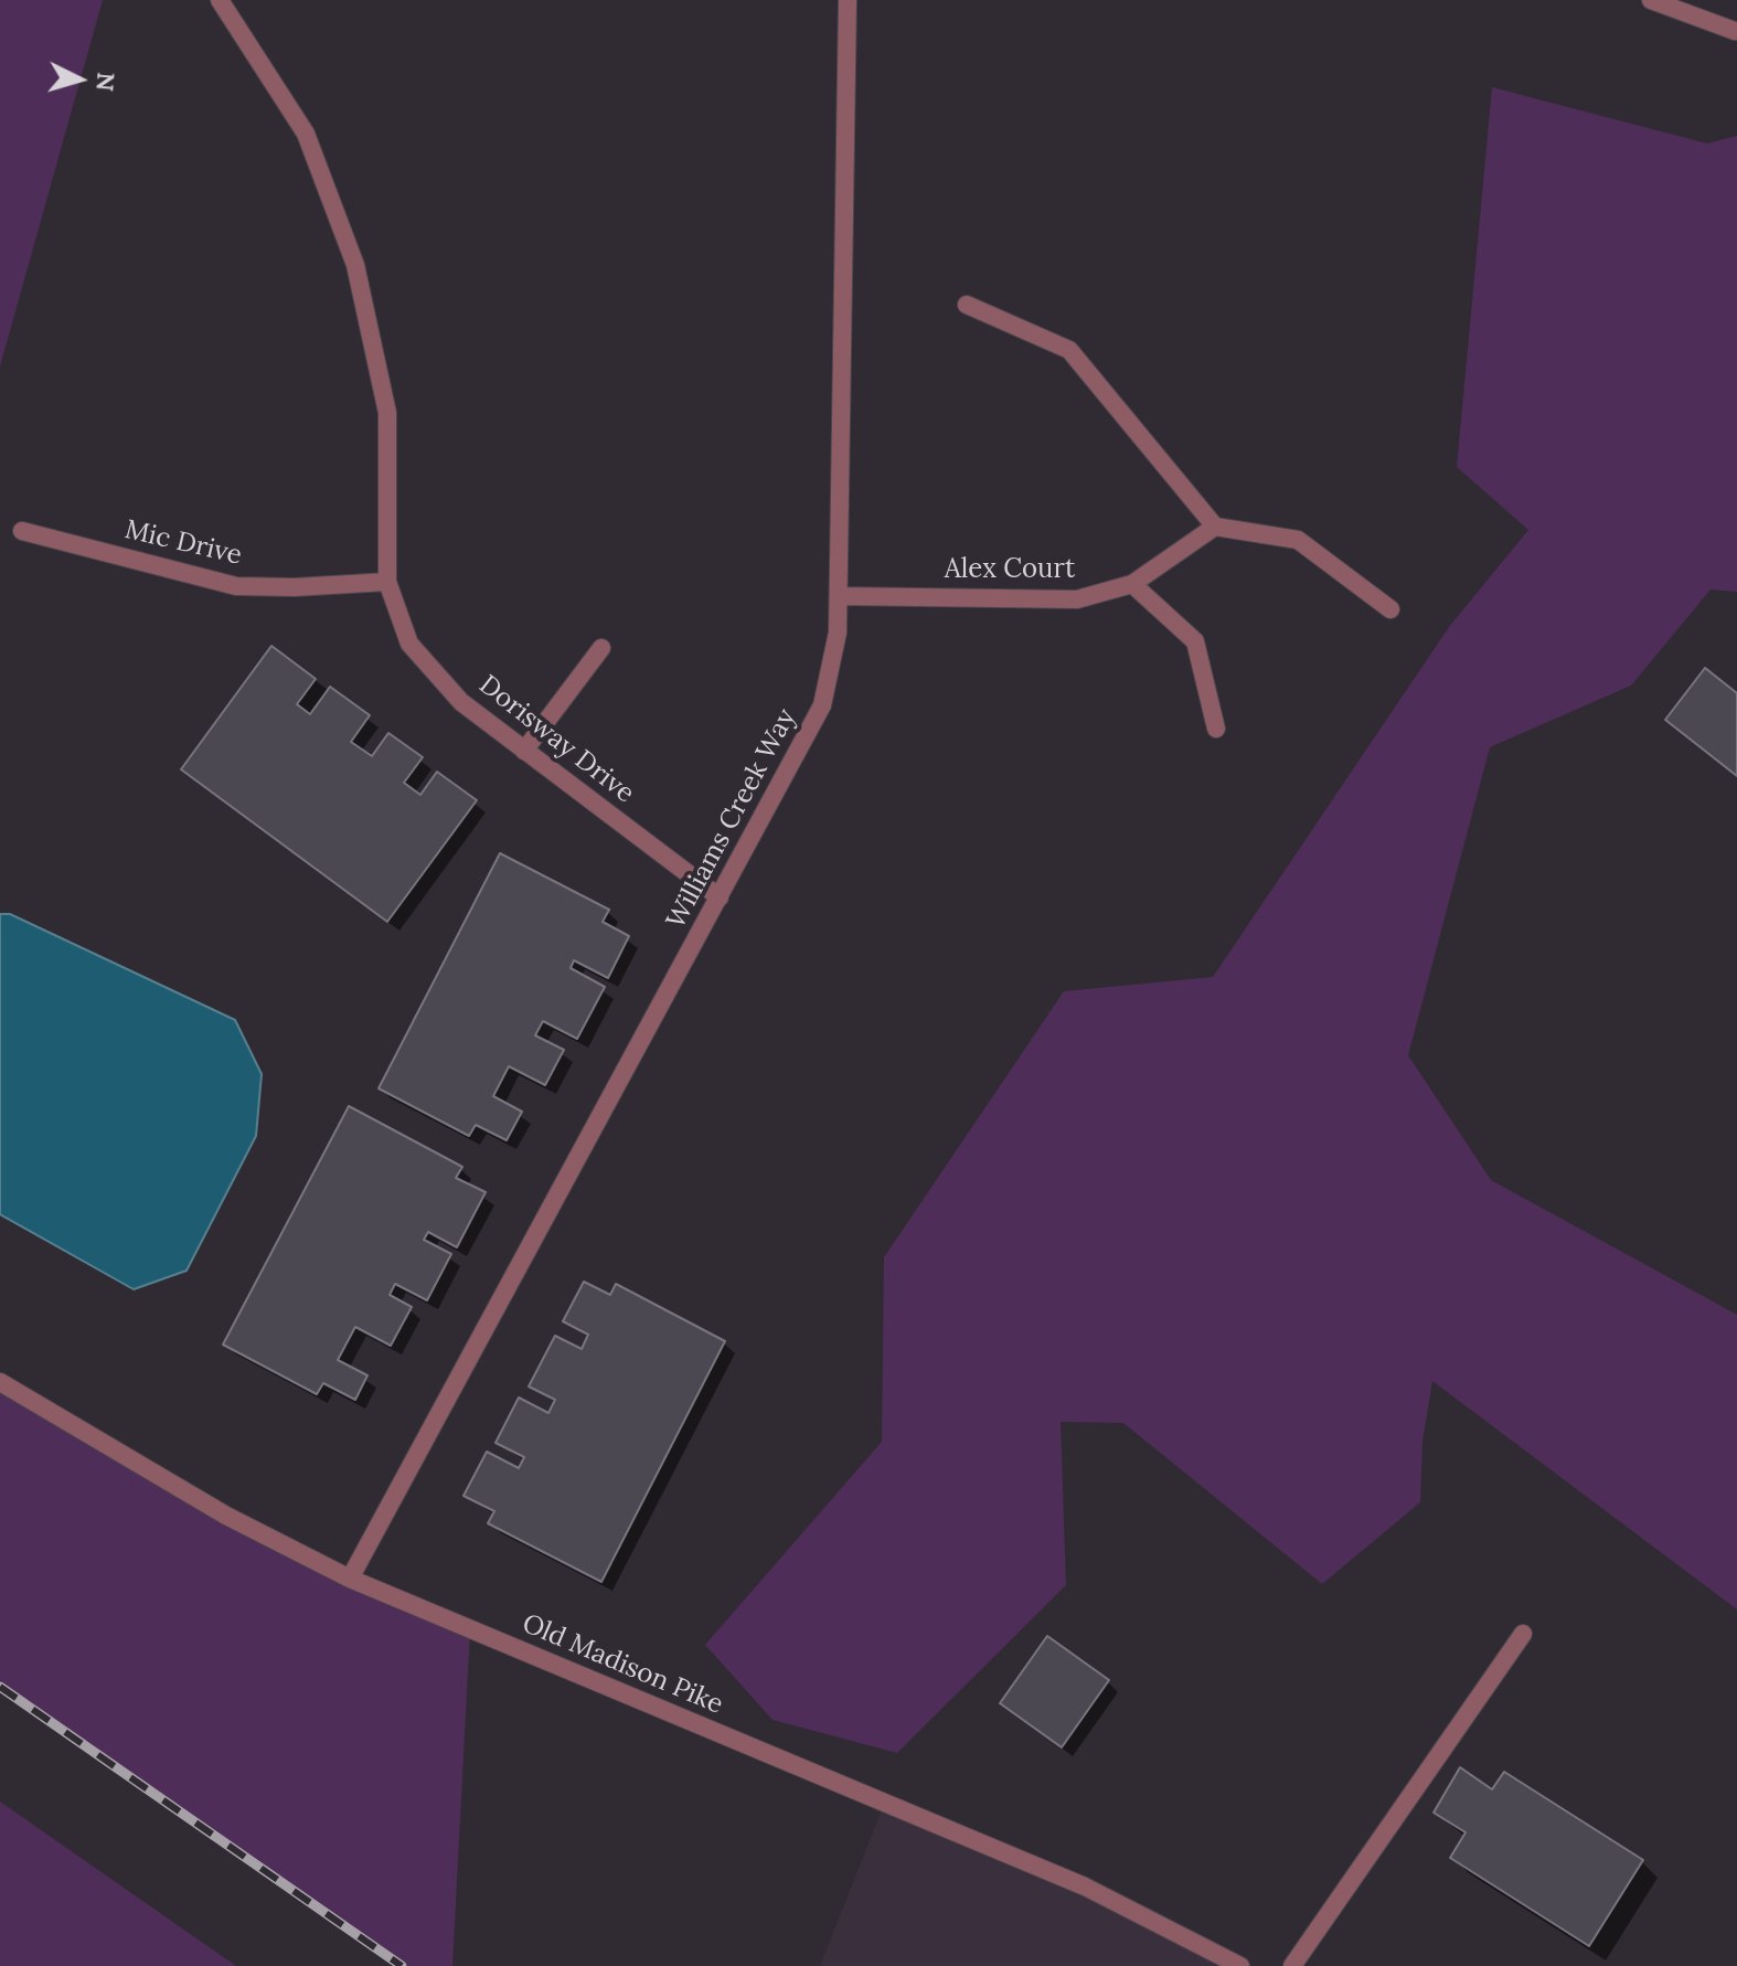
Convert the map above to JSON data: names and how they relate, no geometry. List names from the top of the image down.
{
  "streets": {
    "street": [
      "Mic Drive",
      "Alex Court",
      "Dorisway Drive",
      "Williams Creek Way",
      "Old Madison Pike"
    ]
  },
  "crossings": [
    ["Mic Drive", "Dorisway Drive"],
    ["Alex Court", "Williams Creek Way"],
    ["Dorisway Drive", "Williams Creek Way"],
    ["Williams Creek Way", "Old Madison Pike"]
  ],
  "north": "right"
}
